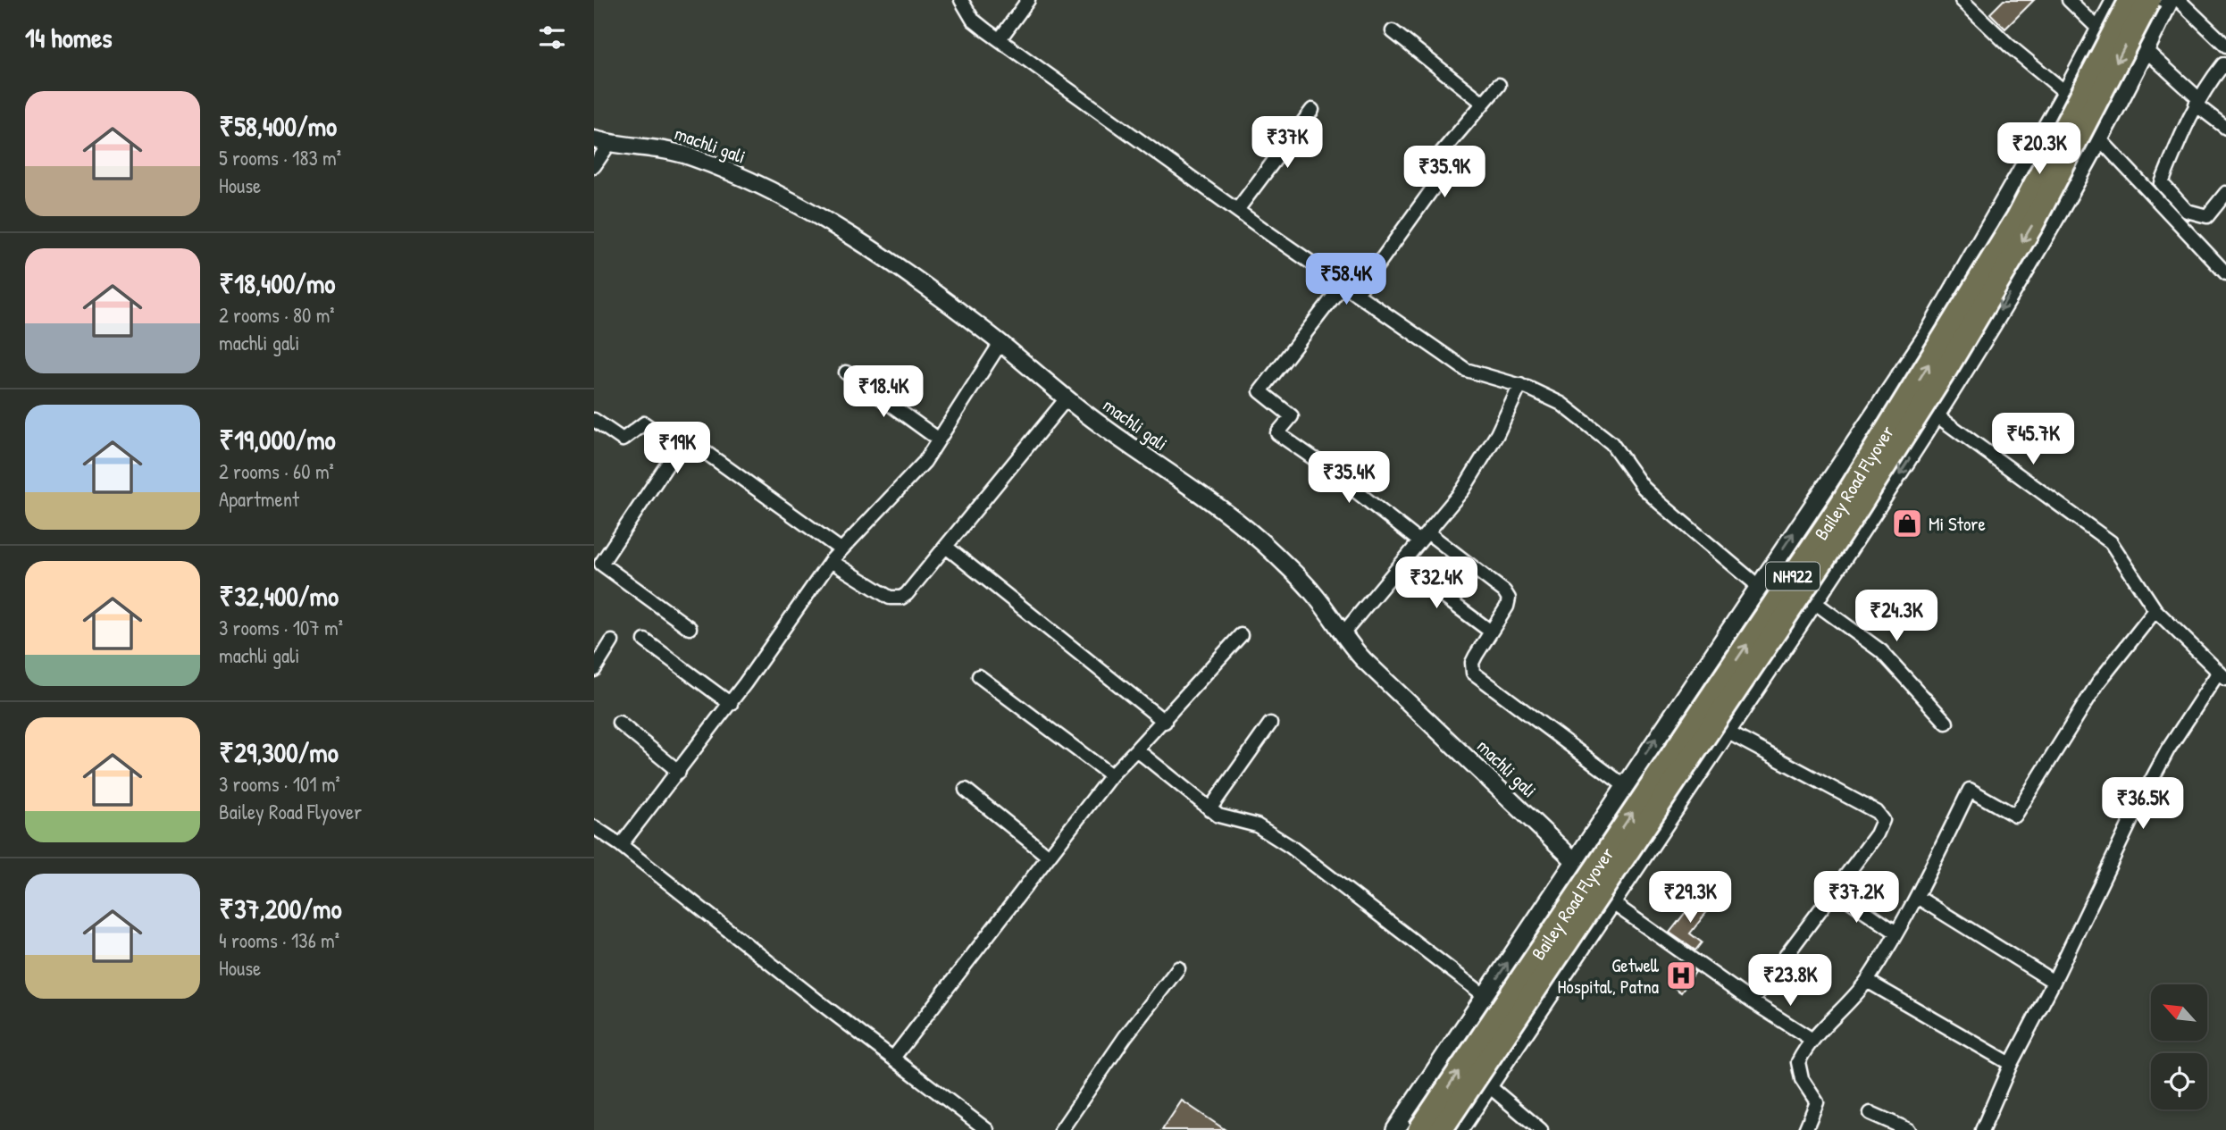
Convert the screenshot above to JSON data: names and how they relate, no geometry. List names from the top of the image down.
{
  "streets": {
    "highway": ["Bailey Road Flyover", "NH922"],
    "street": ["machli gali"]
  },
  "places": {
    "shop": ["Mi Store"],
    "hospital": ["Getwell Hospital, Patna"]
  },
  "north": "top left",
  "page": {
    "heading": "14 homes",
    "list": [
      {
        "name": "₹58,400/mo",
        "note": "5 rooms · 183 m² · House"
      },
      {
        "name": "₹18,400/mo",
        "note": "2 rooms · 80 m² · machli gali"
      },
      {
        "name": "₹19,000/mo",
        "note": "2 rooms · 60 m² · Apartment"
      },
      {
        "name": "₹32,400/mo",
        "note": "3 rooms · 107 m² · machli gali"
      },
      {
        "name": "₹29,300/mo",
        "note": "3 rooms · 101 m² · Bailey Road Flyover"
      },
      {
        "name": "₹37,200/mo",
        "note": "4 rooms · 136 m² · House"
      }
    ],
    "price": [
      "₹37K",
      "₹20.3K",
      "₹35.9K",
      "₹58.4K",
      "₹18.4K",
      "₹45.7K",
      "₹19K",
      "₹35.4K",
      "₹32.4K",
      "₹24.3K",
      "₹36.5K",
      "₹29.3K",
      "₹37.2K",
      "₹23.8K"
    ]
  }
}
